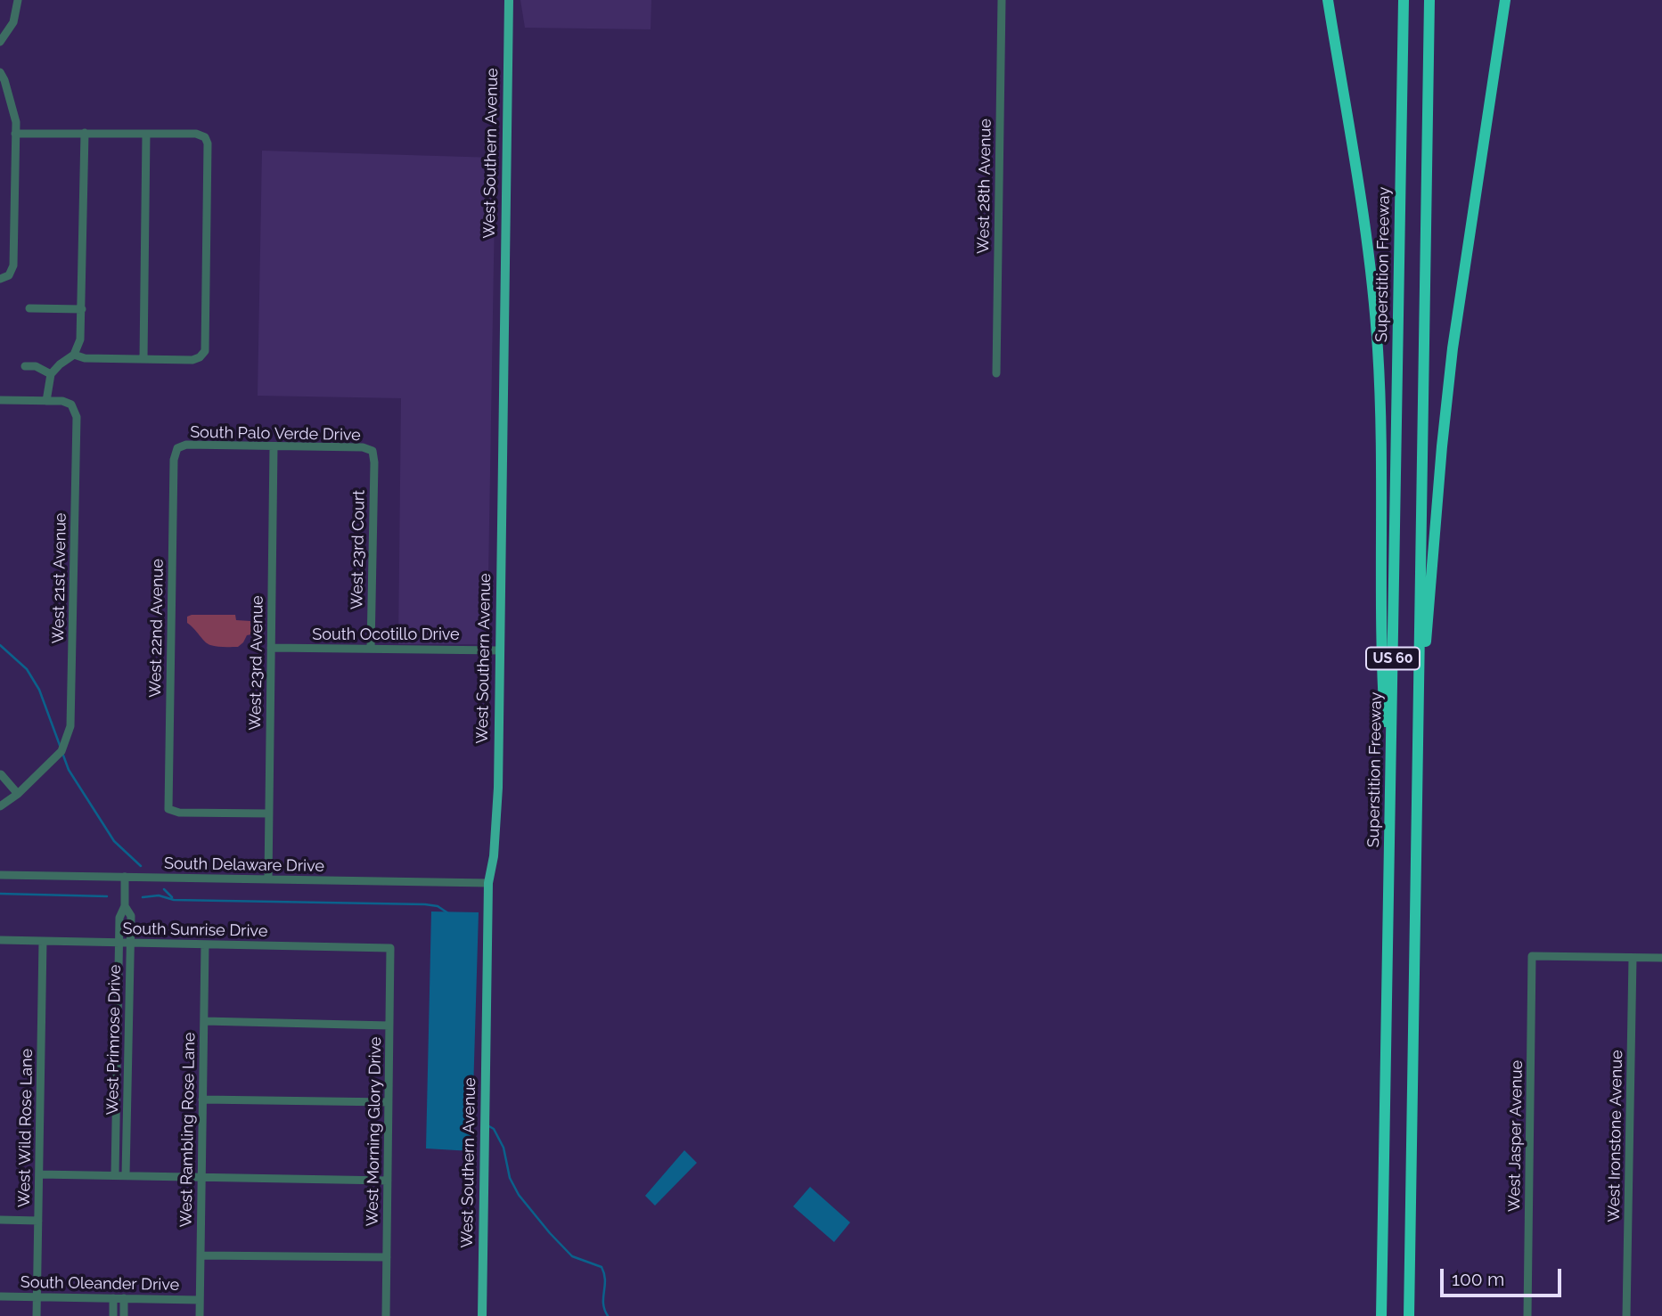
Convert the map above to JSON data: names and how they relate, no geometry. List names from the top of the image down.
{
  "streets": {
    "highway": ["Superstition Freeway", "US 60"],
    "main road": ["West Southern Avenue"],
    "street": [
      "West 28th Avenue",
      "South Palo Verde Drive",
      "West 23rd Court",
      "West 21st Avenue",
      "West 22nd Avenue",
      "South Ocotillo Drive",
      "West 23rd Avenue",
      "South Delaware Drive",
      "South Sunrise Drive",
      "West Primrose Drive",
      "West Wild Rose Lane",
      "West Rambling Rose Lane",
      "West Morning Glory Drive",
      "West Jasper Avenue",
      "West Ironstone Avenue",
      "South Oleander Drive"
    ]
  },
  "crossings": [
    ["West Southern Avenue", "South Ocotillo Drive"],
    ["West Southern Avenue", "South Delaware Drive"],
    ["South Palo Verde Drive", "West 23rd Court"],
    ["South Palo Verde Drive", "West 22nd Avenue"],
    ["South Palo Verde Drive", "West 23rd Avenue"],
    ["West 23rd Court", "South Ocotillo Drive"],
    ["West 22nd Avenue", "West 23rd Avenue"],
    ["South Ocotillo Drive", "West 23rd Avenue"],
    ["West 23rd Avenue", "South Delaware Drive"],
    ["South Delaware Drive", "West Primrose Drive"],
    ["South Sunrise Drive", "West Primrose Drive"],
    ["South Sunrise Drive", "West Wild Rose Lane"],
    ["South Sunrise Drive", "West Rambling Rose Lane"],
    ["South Sunrise Drive", "West Morning Glory Drive"],
    ["West Wild Rose Lane", "South Oleander Drive"],
    ["West Rambling Rose Lane", "South Oleander Drive"],
    ["West Jasper Avenue", "West Ironstone Avenue"]
  ],
  "scale_bar": "100 m"
}
